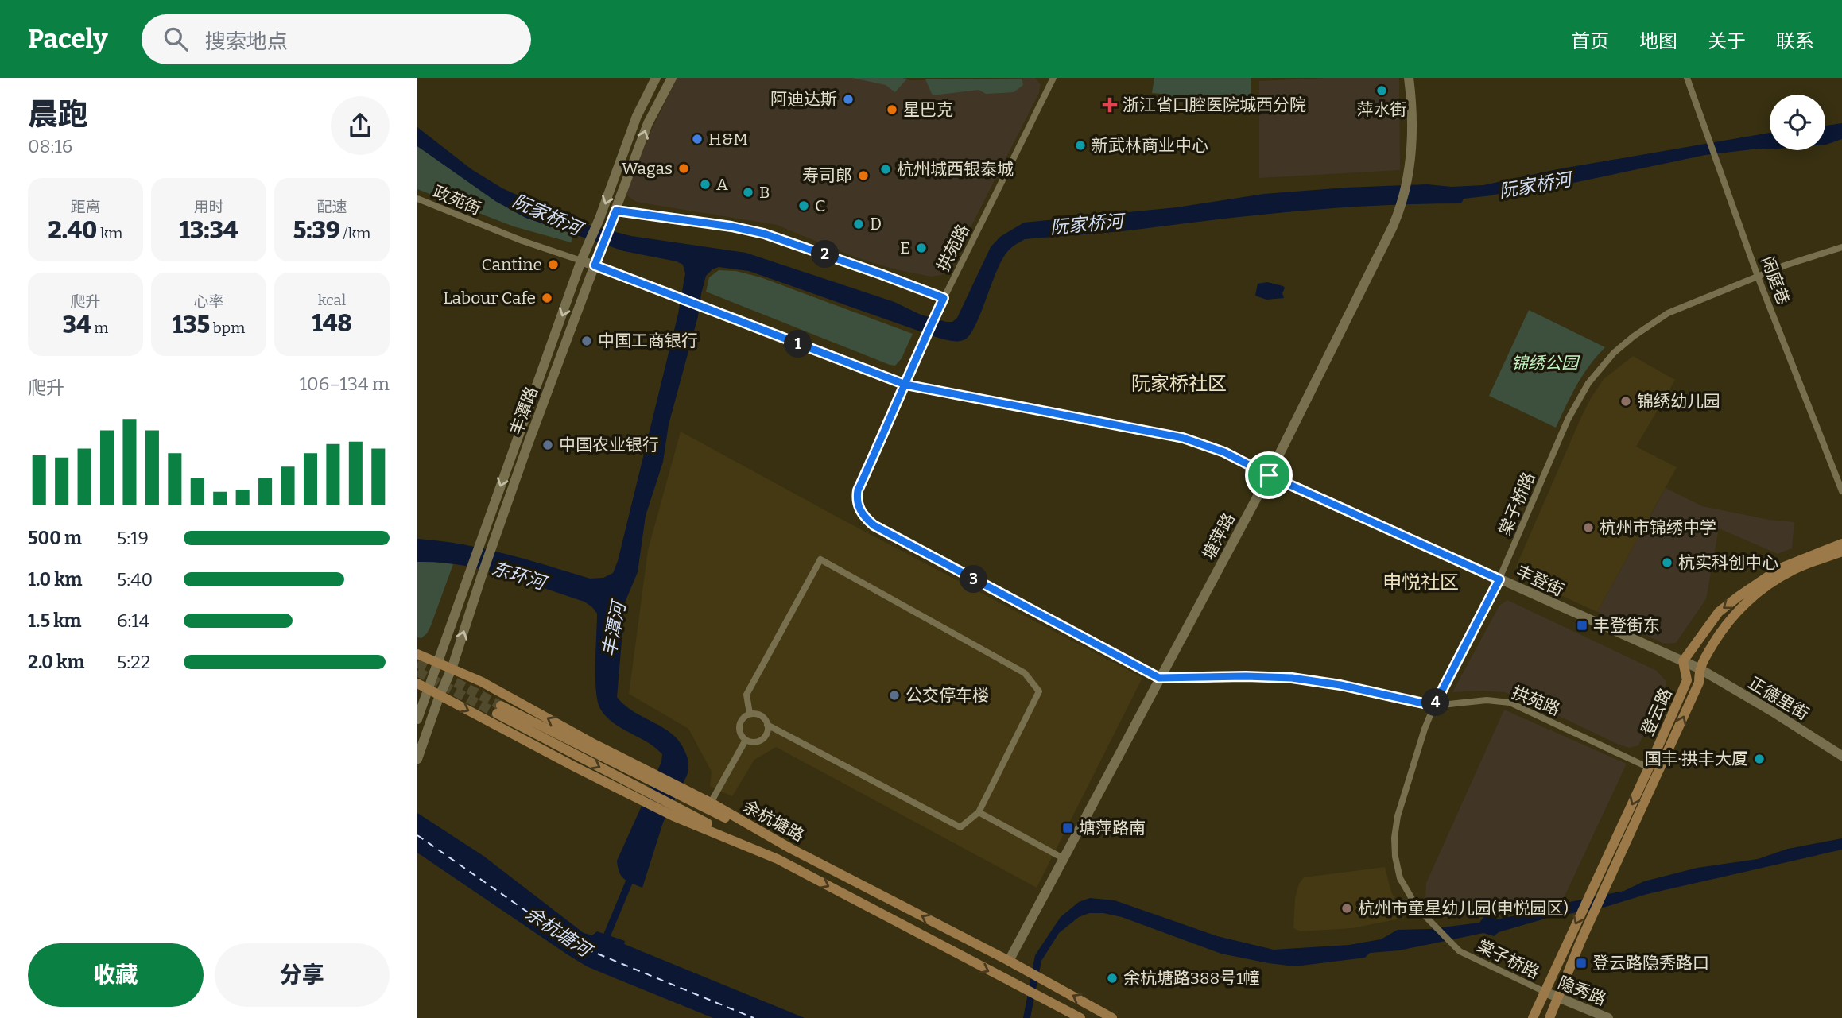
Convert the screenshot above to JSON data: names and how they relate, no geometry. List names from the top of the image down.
{
  "streets": {
    "main road": ["登云路", "余杭塘路"],
    "street": [
      "政苑街",
      "拱苑路",
      "闲庭巷",
      "丰潭路",
      "棠子桥路",
      "塘萍路",
      "丰登街",
      "正德里街",
      "隐秀路"
    ]
  },
  "crossings": [
    ["政苑街", "丰潭路"],
    ["拱苑路", "棠子桥路"],
    ["拱苑路", "塘萍路"],
    ["拱苑路", "丰登街"],
    ["拱苑路", "登云路"],
    ["闲庭巷", "棠子桥路"],
    ["丰潭路", "丰登街"],
    ["丰潭路", "余杭塘路"],
    ["棠子桥路", "丰登街"],
    ["棠子桥路", "登云路"],
    ["棠子桥路", "隐秀路"],
    ["塘萍路", "丰登街"],
    ["塘萍路", "余杭塘路"],
    ["丰登街", "正德里街"],
    ["丰登街", "登云路"],
    ["正德里街", "登云路"],
    ["登云路", "隐秀路"]
  ],
  "districts": ["阮家桥社区", "申悦社区"],
  "water": [
    "阮家桥河",
    "东环河",
    "丰潭河",
    "余杭塘河"
  ],
  "parks": ["锦绣公园"],
  "places": {
    "other": [
      "萍水街",
      "阿迪达斯",
      "星巴克",
      "H&M",
      "新武林商业中心",
      "Wagas",
      "杭州城西银泰城",
      "寿司郎",
      "A",
      "B",
      "C",
      "D",
      "E",
      "Cantine",
      "Labour Cafe",
      "中国工商银行",
      "锦绣幼儿园",
      "中国农业银行",
      "杭州市锦绣中学",
      "杭实科创中心",
      "公交停车楼",
      "国丰·拱丰大厦",
      "杭州市童星幼儿园(申悦园区)",
      "余杭塘路388号1幢"
    ],
    "health": ["浙江省口腔医院城西分院"],
    "transit": ["丰登街东", "塘萍路南", "登云路隐秀路口"]
  },
  "page": {
    "header": "Pacely",
    "search": "搜索地点",
    "nav": [
      "首页",
      "地图",
      "关于",
      "联系"
    ],
    "heading": ["晨跑", "08:16"],
    "stats": [
      ["距离", "2.40 km"],
      ["用时", "13:34"],
      ["配速", "5:39 /km"],
      ["爬升", "34 m"],
      ["心率", "135 bpm"],
      ["kcal", "148"]
    ],
    "pins": [
      "2",
      "1",
      "3",
      "4"
    ],
    "chart": ["爬升", "106–134 m"],
    "list": [
      {
        "name": "500 m",
        "note": "5:19"
      },
      {
        "name": "1.0 km",
        "note": "5:40"
      },
      {
        "name": "1.5 km",
        "note": "6:14"
      },
      {
        "name": "2.0 km",
        "note": "5:22"
      }
    ],
    "buttons": ["收藏", "分享"]
  }
}
